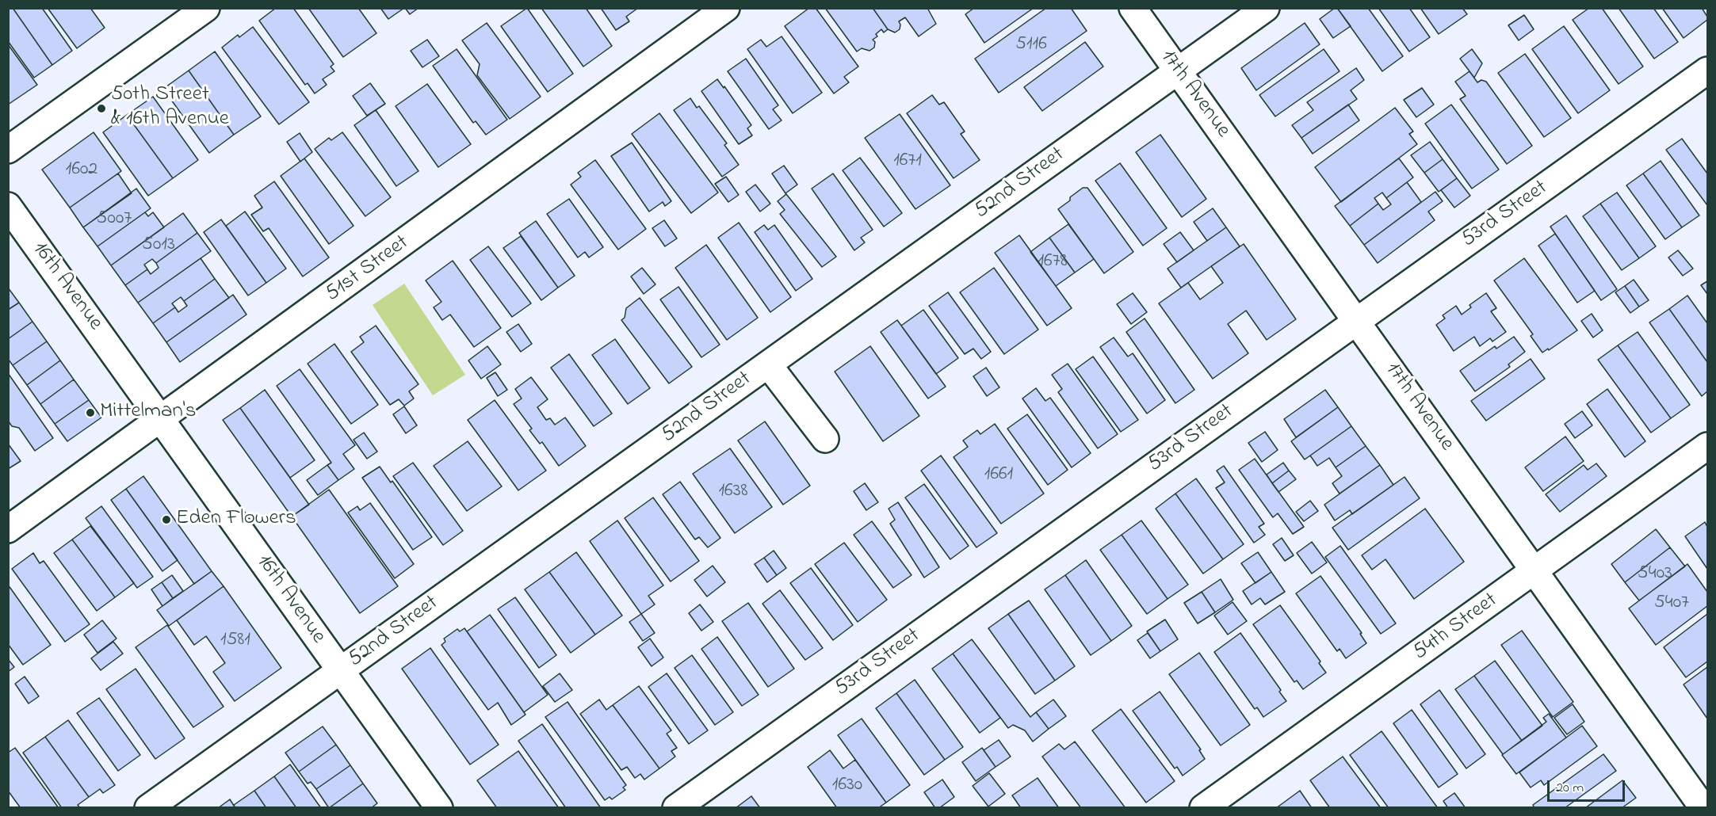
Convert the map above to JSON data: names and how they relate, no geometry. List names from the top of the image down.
{
  "streets": {
    "street": [
      "17th Avenue",
      "52nd Street",
      "53rd Street",
      "51st Street",
      "16th Avenue",
      "54th Street"
    ]
  },
  "crossings": [
    ["17th Avenue", "52nd Street"],
    ["17th Avenue", "53rd Street"],
    ["17th Avenue", "54th Street"],
    ["52nd Street", "16th Avenue"],
    ["51st Street", "16th Avenue"]
  ],
  "places": ["50th Street & 16th Avenue", "Mittelman's", "Eden Flowers"],
  "house_numbers": [
    "5116",
    "1671",
    "1602",
    "5007",
    "5013",
    "1678",
    "1661",
    "1638",
    "5403",
    "5407",
    "1581",
    "1630"
  ],
  "scale_bar": "20 m"
}
